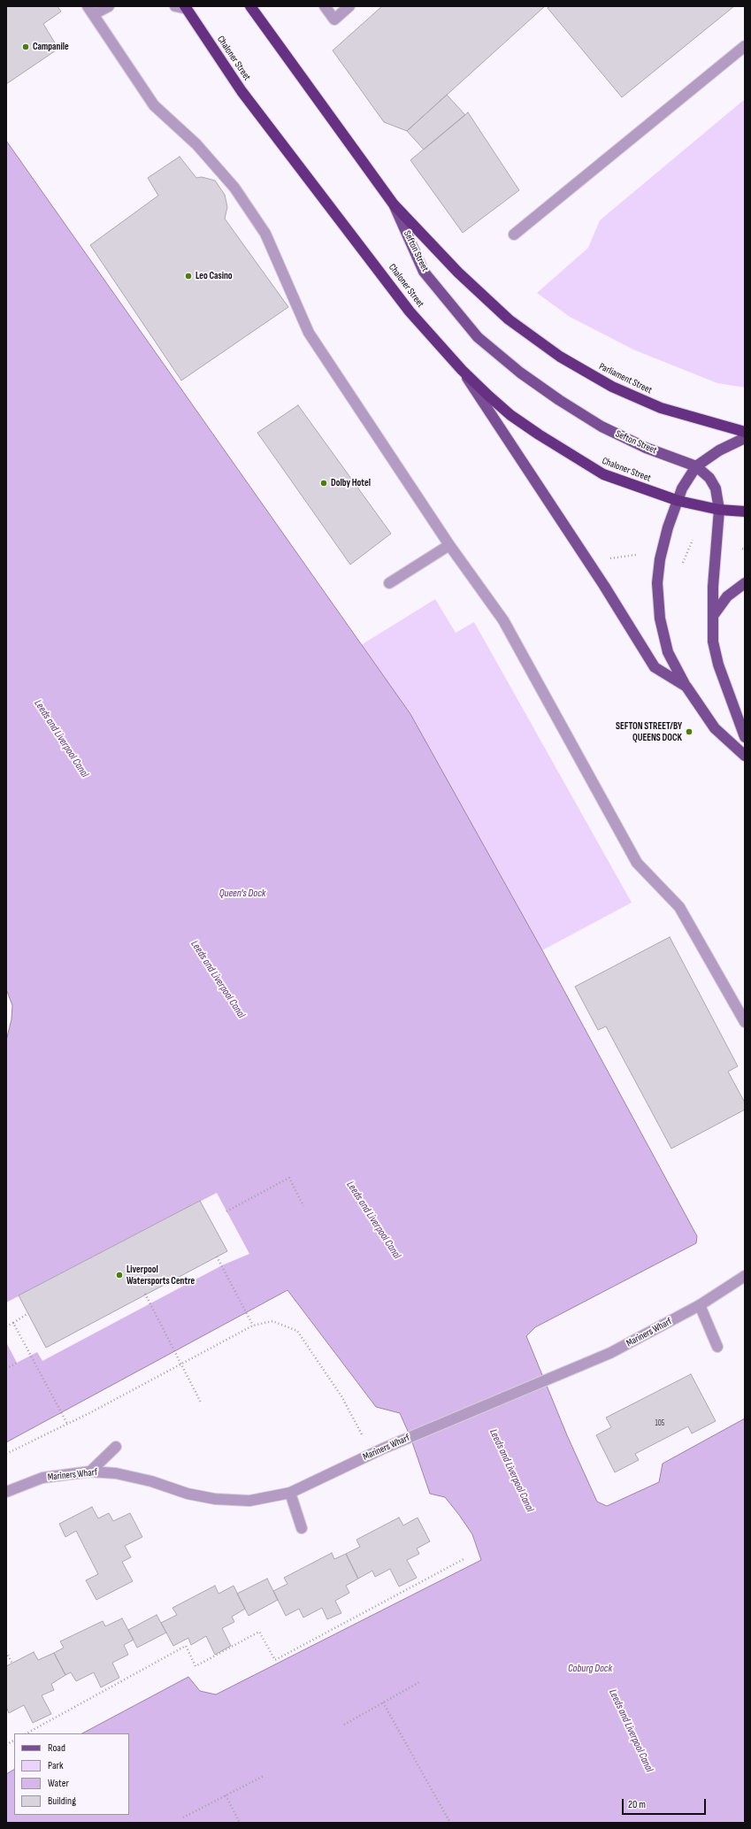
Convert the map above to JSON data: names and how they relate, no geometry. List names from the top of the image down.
{
  "streets": {
    "highway": ["Chaloner Street", "Parliament Street"],
    "main road": ["Sefton Street"],
    "street": ["Mariners Wharf"]
  },
  "crossings": [
    ["Sefton Street", "Parliament Street"]
  ],
  "water": ["Leeds and Liverpool Canal", "Queen's Dock", "Coburg Dock"],
  "places": [
    "Campanile",
    "Leo Casino",
    "Dolby Hotel",
    "SEFTON STREET/BY QUEENS DOCK",
    "Liverpool Watersports Centre"
  ],
  "house_numbers": ["105"],
  "legend": [
    "Road",
    "Park",
    "Water",
    "Building"
  ],
  "scale_bar": "20 m"
}
